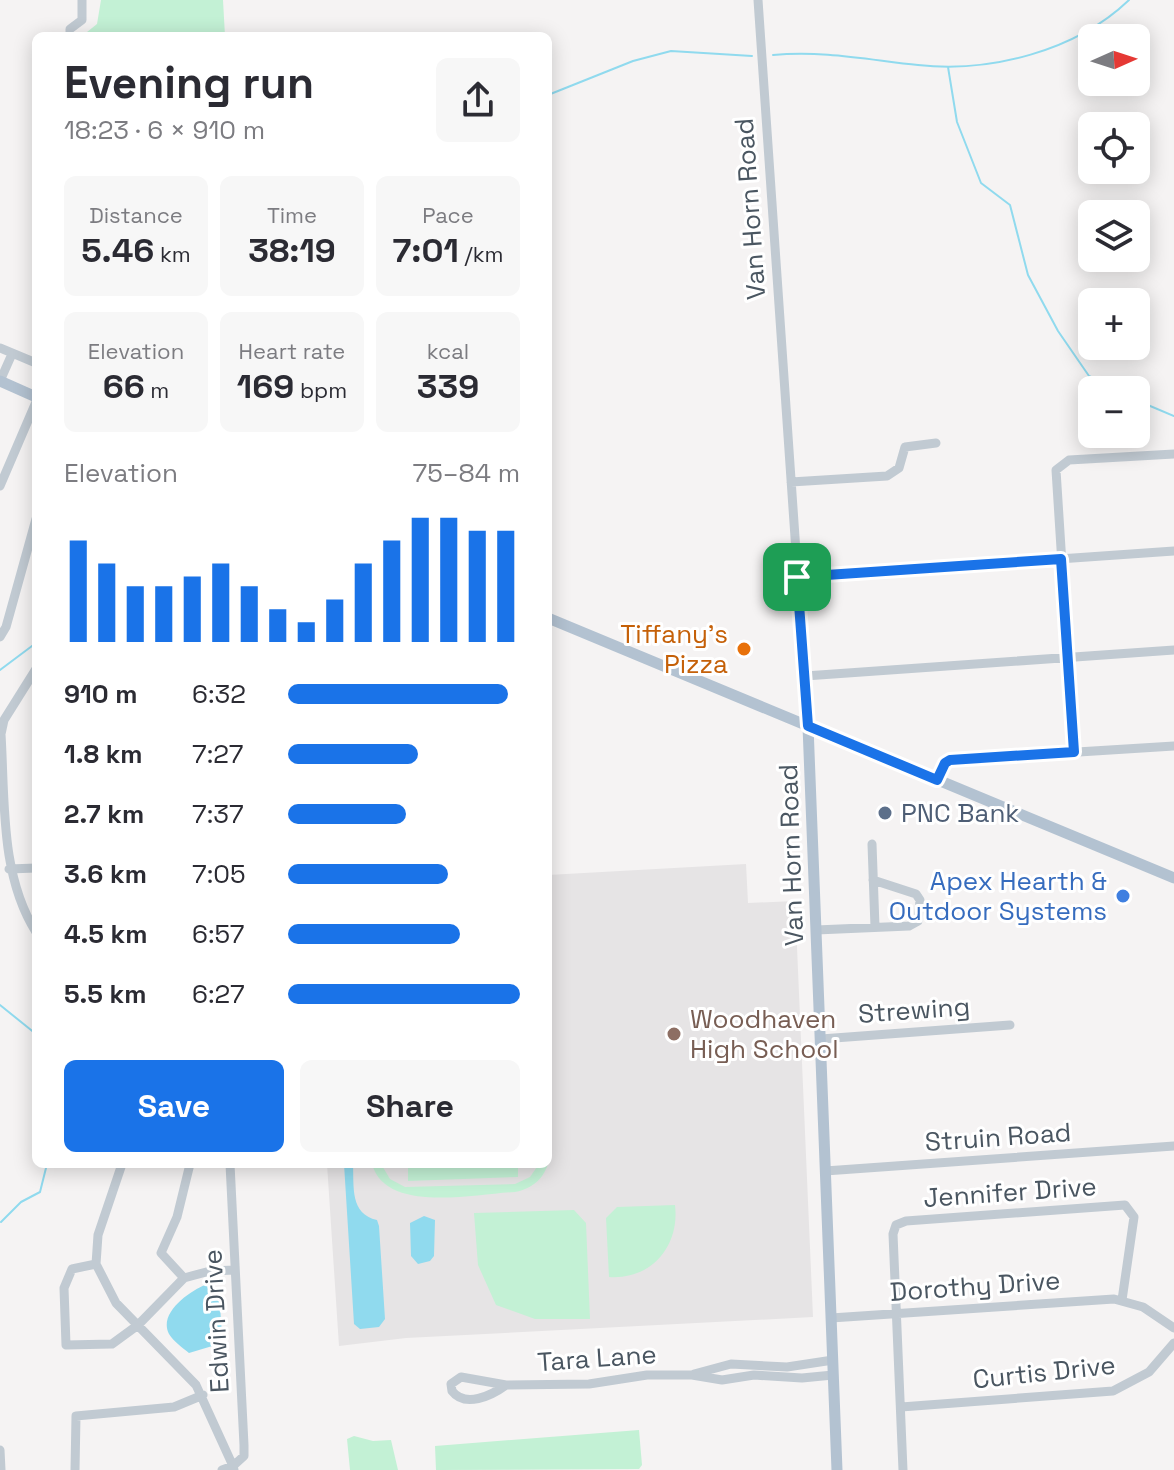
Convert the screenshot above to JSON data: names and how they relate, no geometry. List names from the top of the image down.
{
  "streets": {
    "main road": ["Van Horn Road"],
    "street": [
      "Strewing",
      "Struin Road",
      "Jennifer Drive",
      "Dorothy Drive",
      "Edwin Drive",
      "Tara Lane",
      "Curtis Drive"
    ]
  },
  "crossings": [
    ["Van Horn Road", "Strewing"],
    ["Van Horn Road", "Struin Road"],
    ["Van Horn Road", "Dorothy Drive"],
    ["Van Horn Road", "Tara Lane"],
    ["Jennifer Drive", "Dorothy Drive"]
  ],
  "places": [
    "Tiffany's Pizza",
    "PNC Bank",
    "Apex Hearth & Outdoor Systems",
    "Woodhaven High School"
  ],
  "north": "right",
  "page": {
    "map_buttons": ["+", "−"],
    "heading": ["Evening run", "18:23 · 6 × 910 m"],
    "stats": [
      ["Distance", "5.46 km"],
      ["Time", "38:19"],
      ["Pace", "7:01 /km"],
      ["Elevation", "66 m"],
      ["Heart rate", "169 bpm"],
      ["kcal", "339"]
    ],
    "chart": ["Elevation", "75–84 m"],
    "list": [
      {
        "name": "910 m",
        "note": "6:32"
      },
      {
        "name": "1.8 km",
        "note": "7:27"
      },
      {
        "name": "2.7 km",
        "note": "7:37"
      },
      {
        "name": "3.6 km",
        "note": "7:05"
      },
      {
        "name": "4.5 km",
        "note": "6:57"
      },
      {
        "name": "5.5 km",
        "note": "6:27"
      }
    ],
    "buttons": ["Save", "Share"]
  }
}
